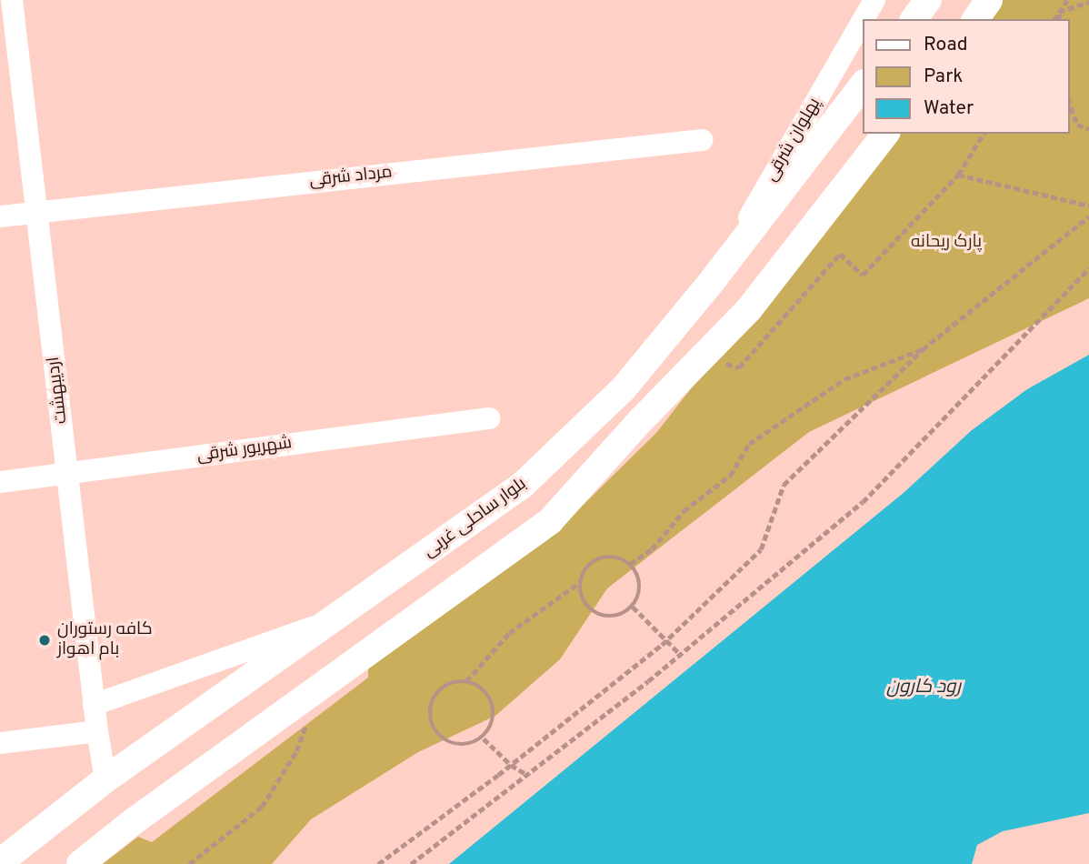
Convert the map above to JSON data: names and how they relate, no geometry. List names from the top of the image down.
{
  "streets": {
    "main road": ["بلوار ساحلی غربی"],
    "street": [
      "پهلوان شرقی",
      "مرداد شرقی",
      "اردیبهشت",
      "شهریور شرقی"
    ]
  },
  "crossings": [
    ["پهلوان شرقی", "بلوار ساحلی غربی"],
    ["مرداد شرقی", "اردیبهشت"],
    ["اردیبهشت", "شهریور شرقی"],
    ["اردیبهشت", "بلوار ساحلی غربی"]
  ],
  "water": ["رود کارون"],
  "parks": ["پارک ریحانه"],
  "places": ["کافه رستوران بام اهواز"],
  "legend": ["Road", "Park", "Water"]
}
